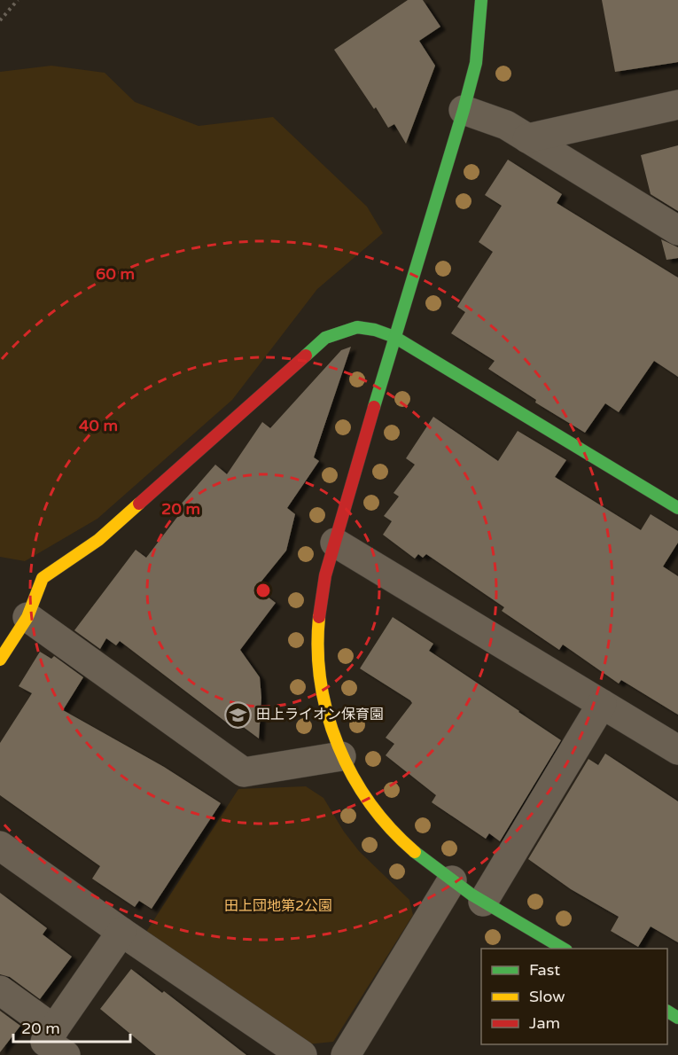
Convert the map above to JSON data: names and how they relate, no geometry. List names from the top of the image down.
{
  "parks": ["田上団地第2公園"],
  "places": {
    "school or university": ["田上ライオン保育園"]
  },
  "legend": ["Fast", "Slow", "Jam"],
  "scale_bar": "20 m",
  "rings": ["60 m", "40 m", "20 m"]
}
